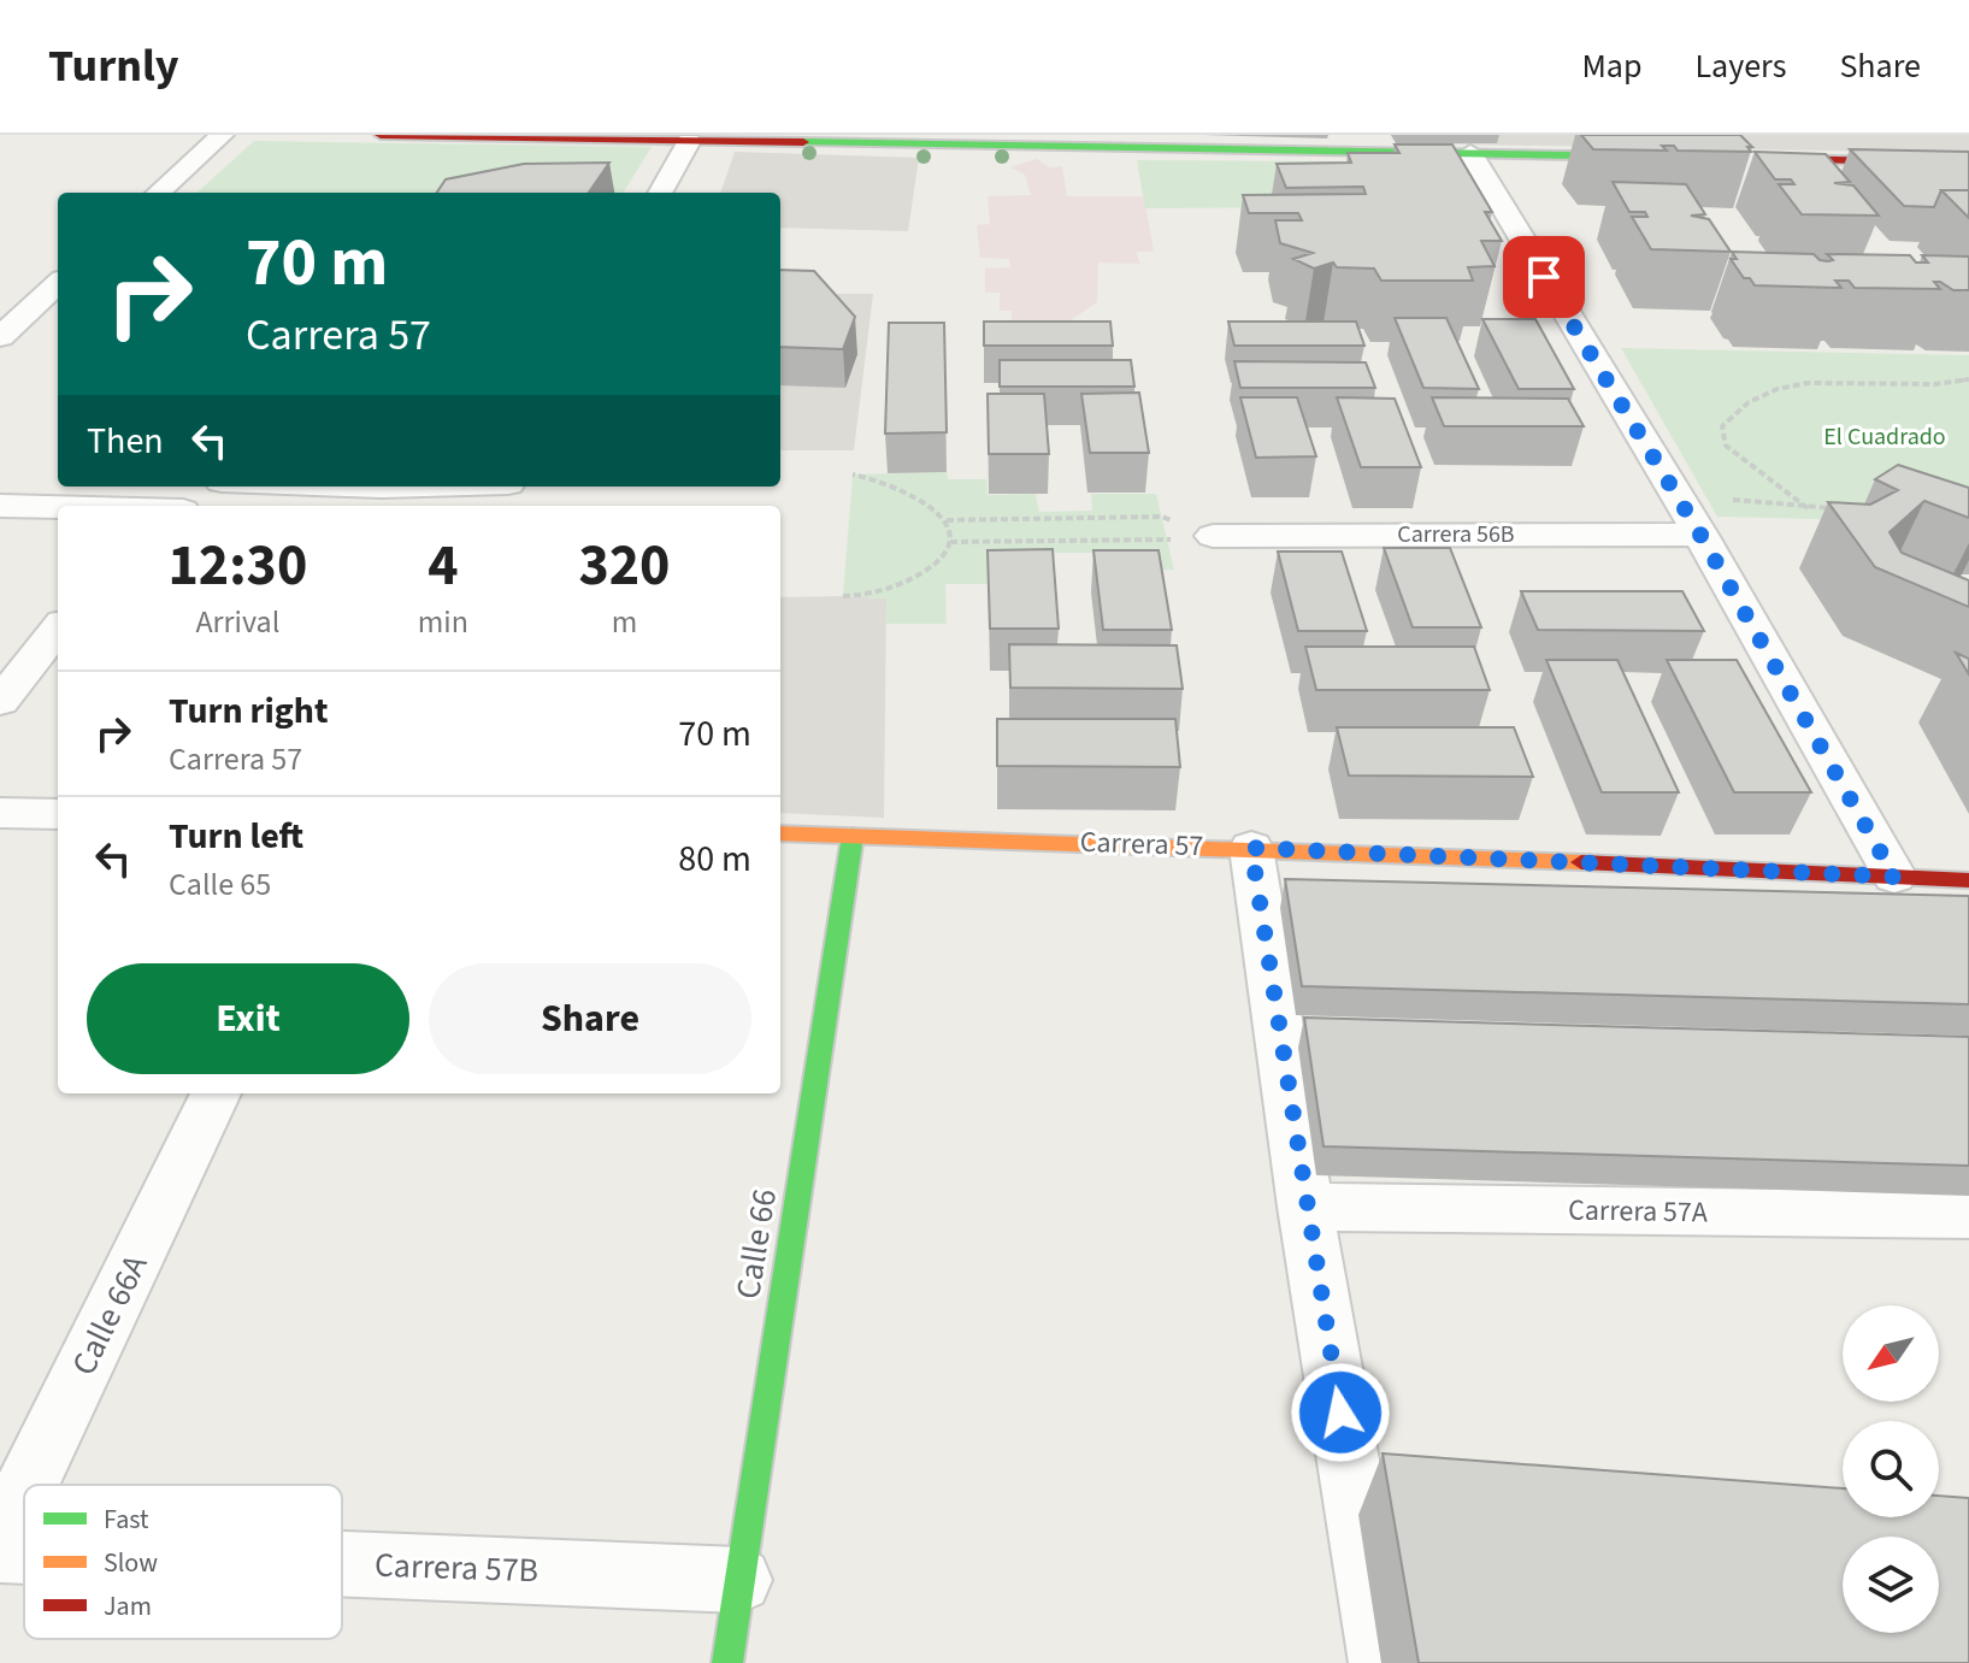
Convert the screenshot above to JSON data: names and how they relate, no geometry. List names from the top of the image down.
{
  "streets": {
    "street": [
      "Carrera 56B",
      "Carrera 57",
      "Carrera 57A",
      "Calle 66",
      "Calle 66A",
      "Carrera 57B"
    ]
  },
  "crossings": [
    ["Carrera 57", "Calle 66"],
    ["Calle 66", "Carrera 57B"]
  ],
  "parks": ["El Cuadrado"],
  "legend": ["Fast", "Slow", "Jam"],
  "north": "bottom left",
  "page": {
    "header": "Turnly",
    "nav": ["Map", "Layers", "Share"],
    "turn": ["70 m", "Carrera 57"],
    "then": "Then",
    "eta": [
      "12:30",
      "Arrival",
      "4",
      "min",
      "320",
      "m"
    ],
    "list": [
      {
        "name": "Turn right",
        "note": "Carrera 57",
        "value": "70 m"
      },
      {
        "name": "Turn left",
        "note": "Calle 65",
        "value": "80 m"
      }
    ],
    "buttons": ["Exit", "Share"]
  }
}
